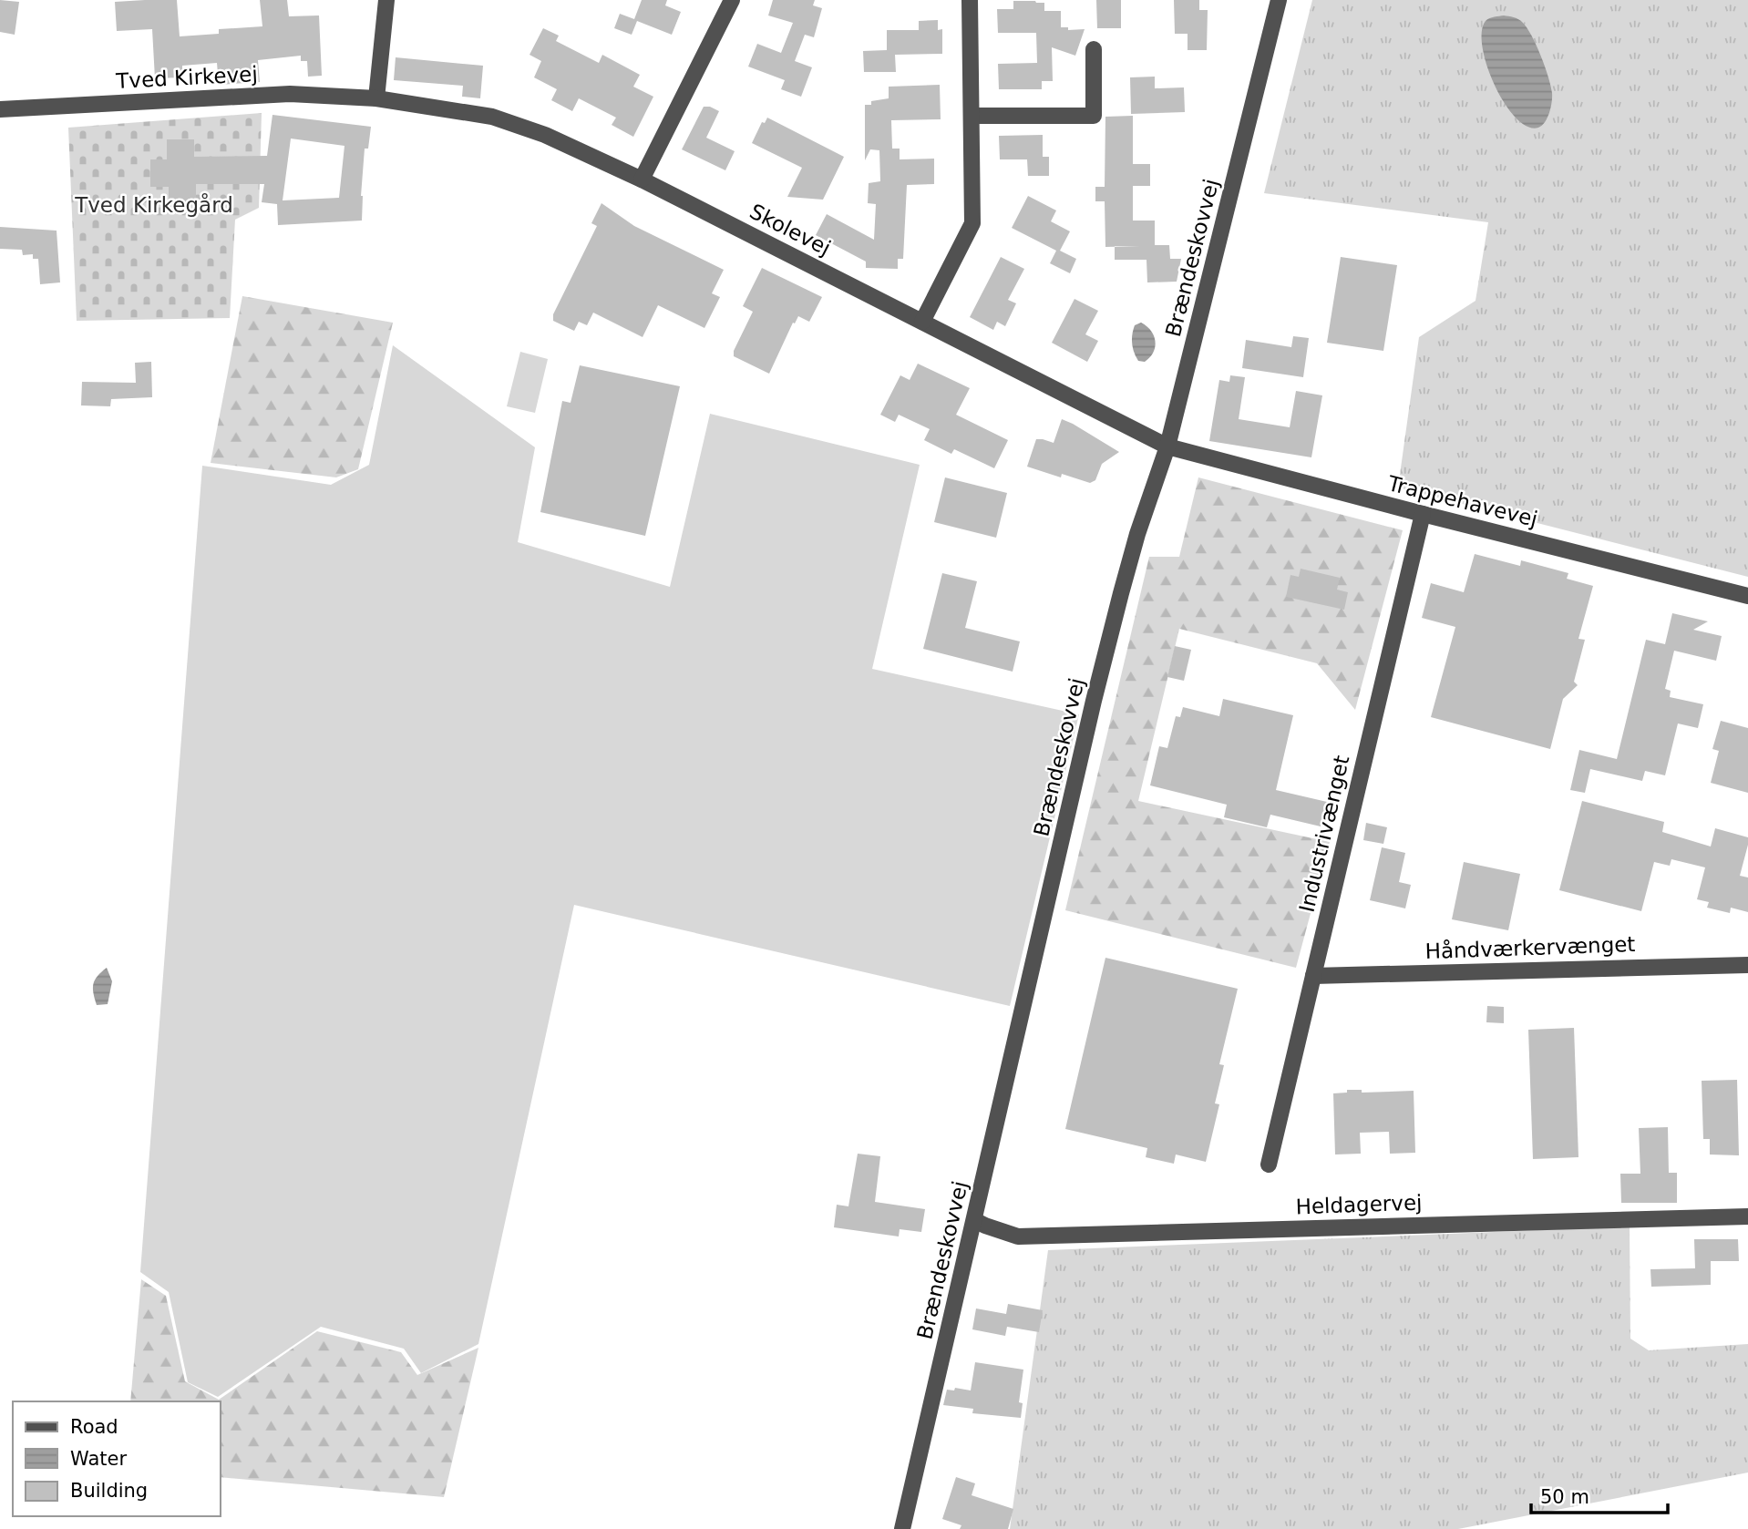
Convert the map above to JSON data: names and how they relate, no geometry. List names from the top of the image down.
{
  "streets": {
    "street": [
      "Tved Kirkevej",
      "Skolevej",
      "Brændeskovvej",
      "Trappehavevej",
      "Industrivænget",
      "Håndværkervænget",
      "Heldagervej"
    ]
  },
  "crossings": [
    ["Tved Kirkevej", "Skolevej"],
    ["Skolevej", "Brændeskovvej"],
    ["Skolevej", "Trappehavevej"],
    ["Brændeskovvej", "Trappehavevej"],
    ["Brændeskovvej", "Heldagervej"],
    ["Trappehavevej", "Industrivænget"],
    ["Industrivænget", "Håndværkervænget"]
  ],
  "parks": ["Tved Kirkegård"],
  "legend": ["Road", "Water", "Building"],
  "scale_bar": "50 m"
}
